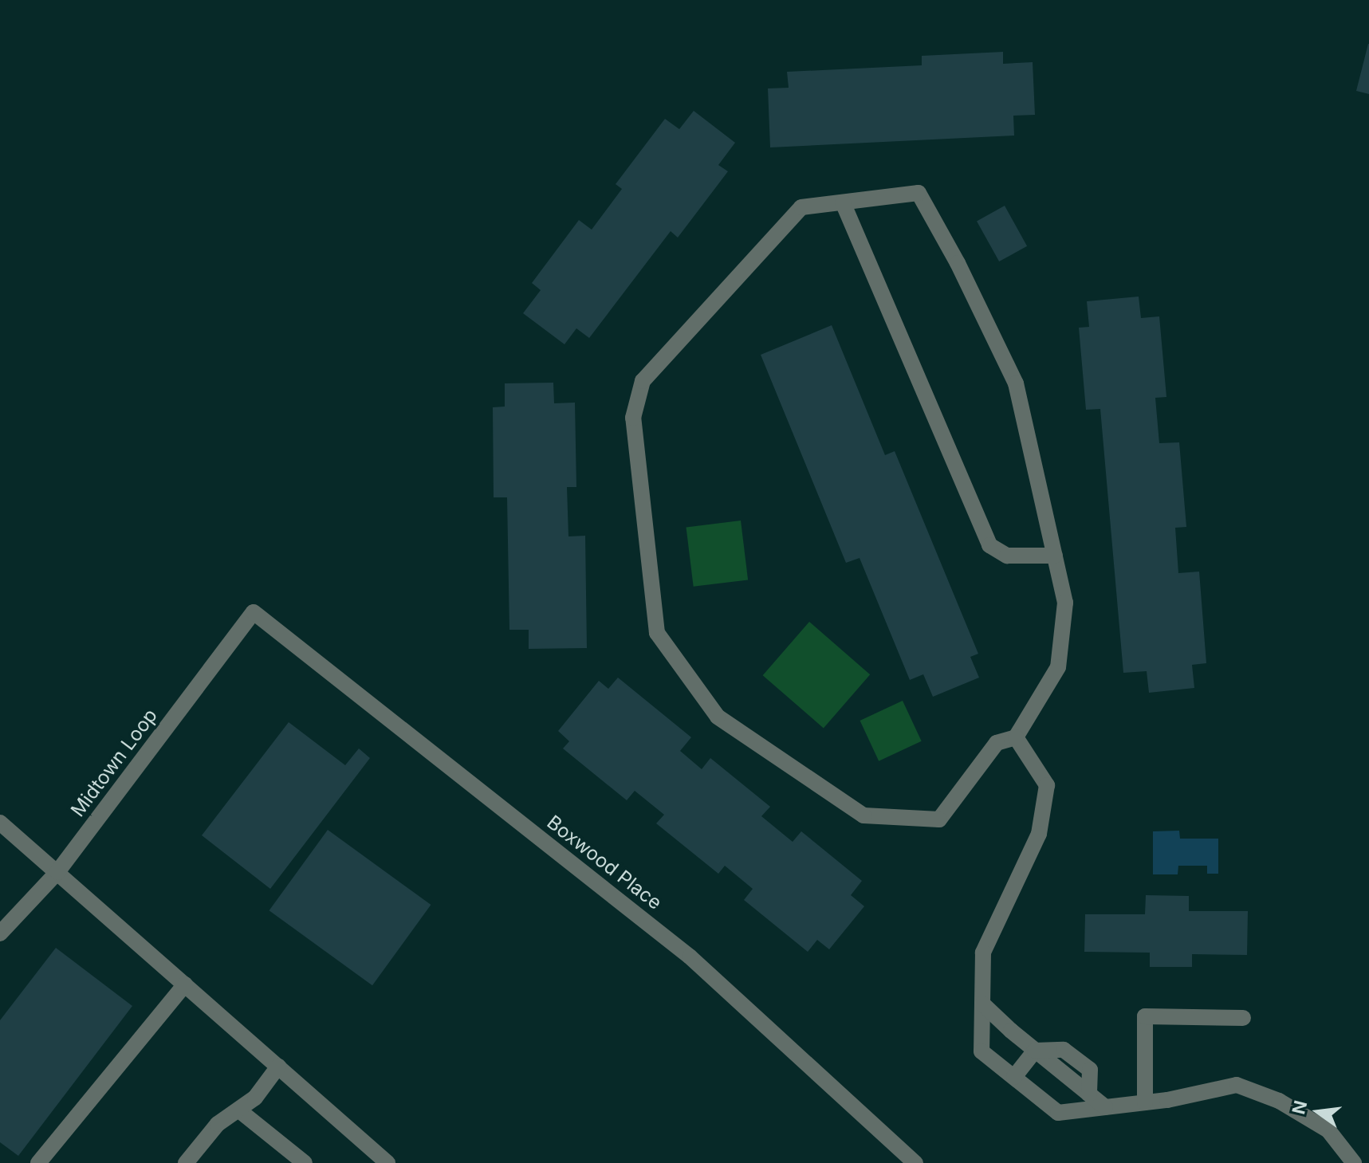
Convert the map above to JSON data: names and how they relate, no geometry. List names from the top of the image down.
{
  "streets": {
    "street": ["Midtown Loop", "Boxwood Place"]
  },
  "crossings": [
    ["Midtown Loop", "Boxwood Place"]
  ],
  "north": "left"
}
